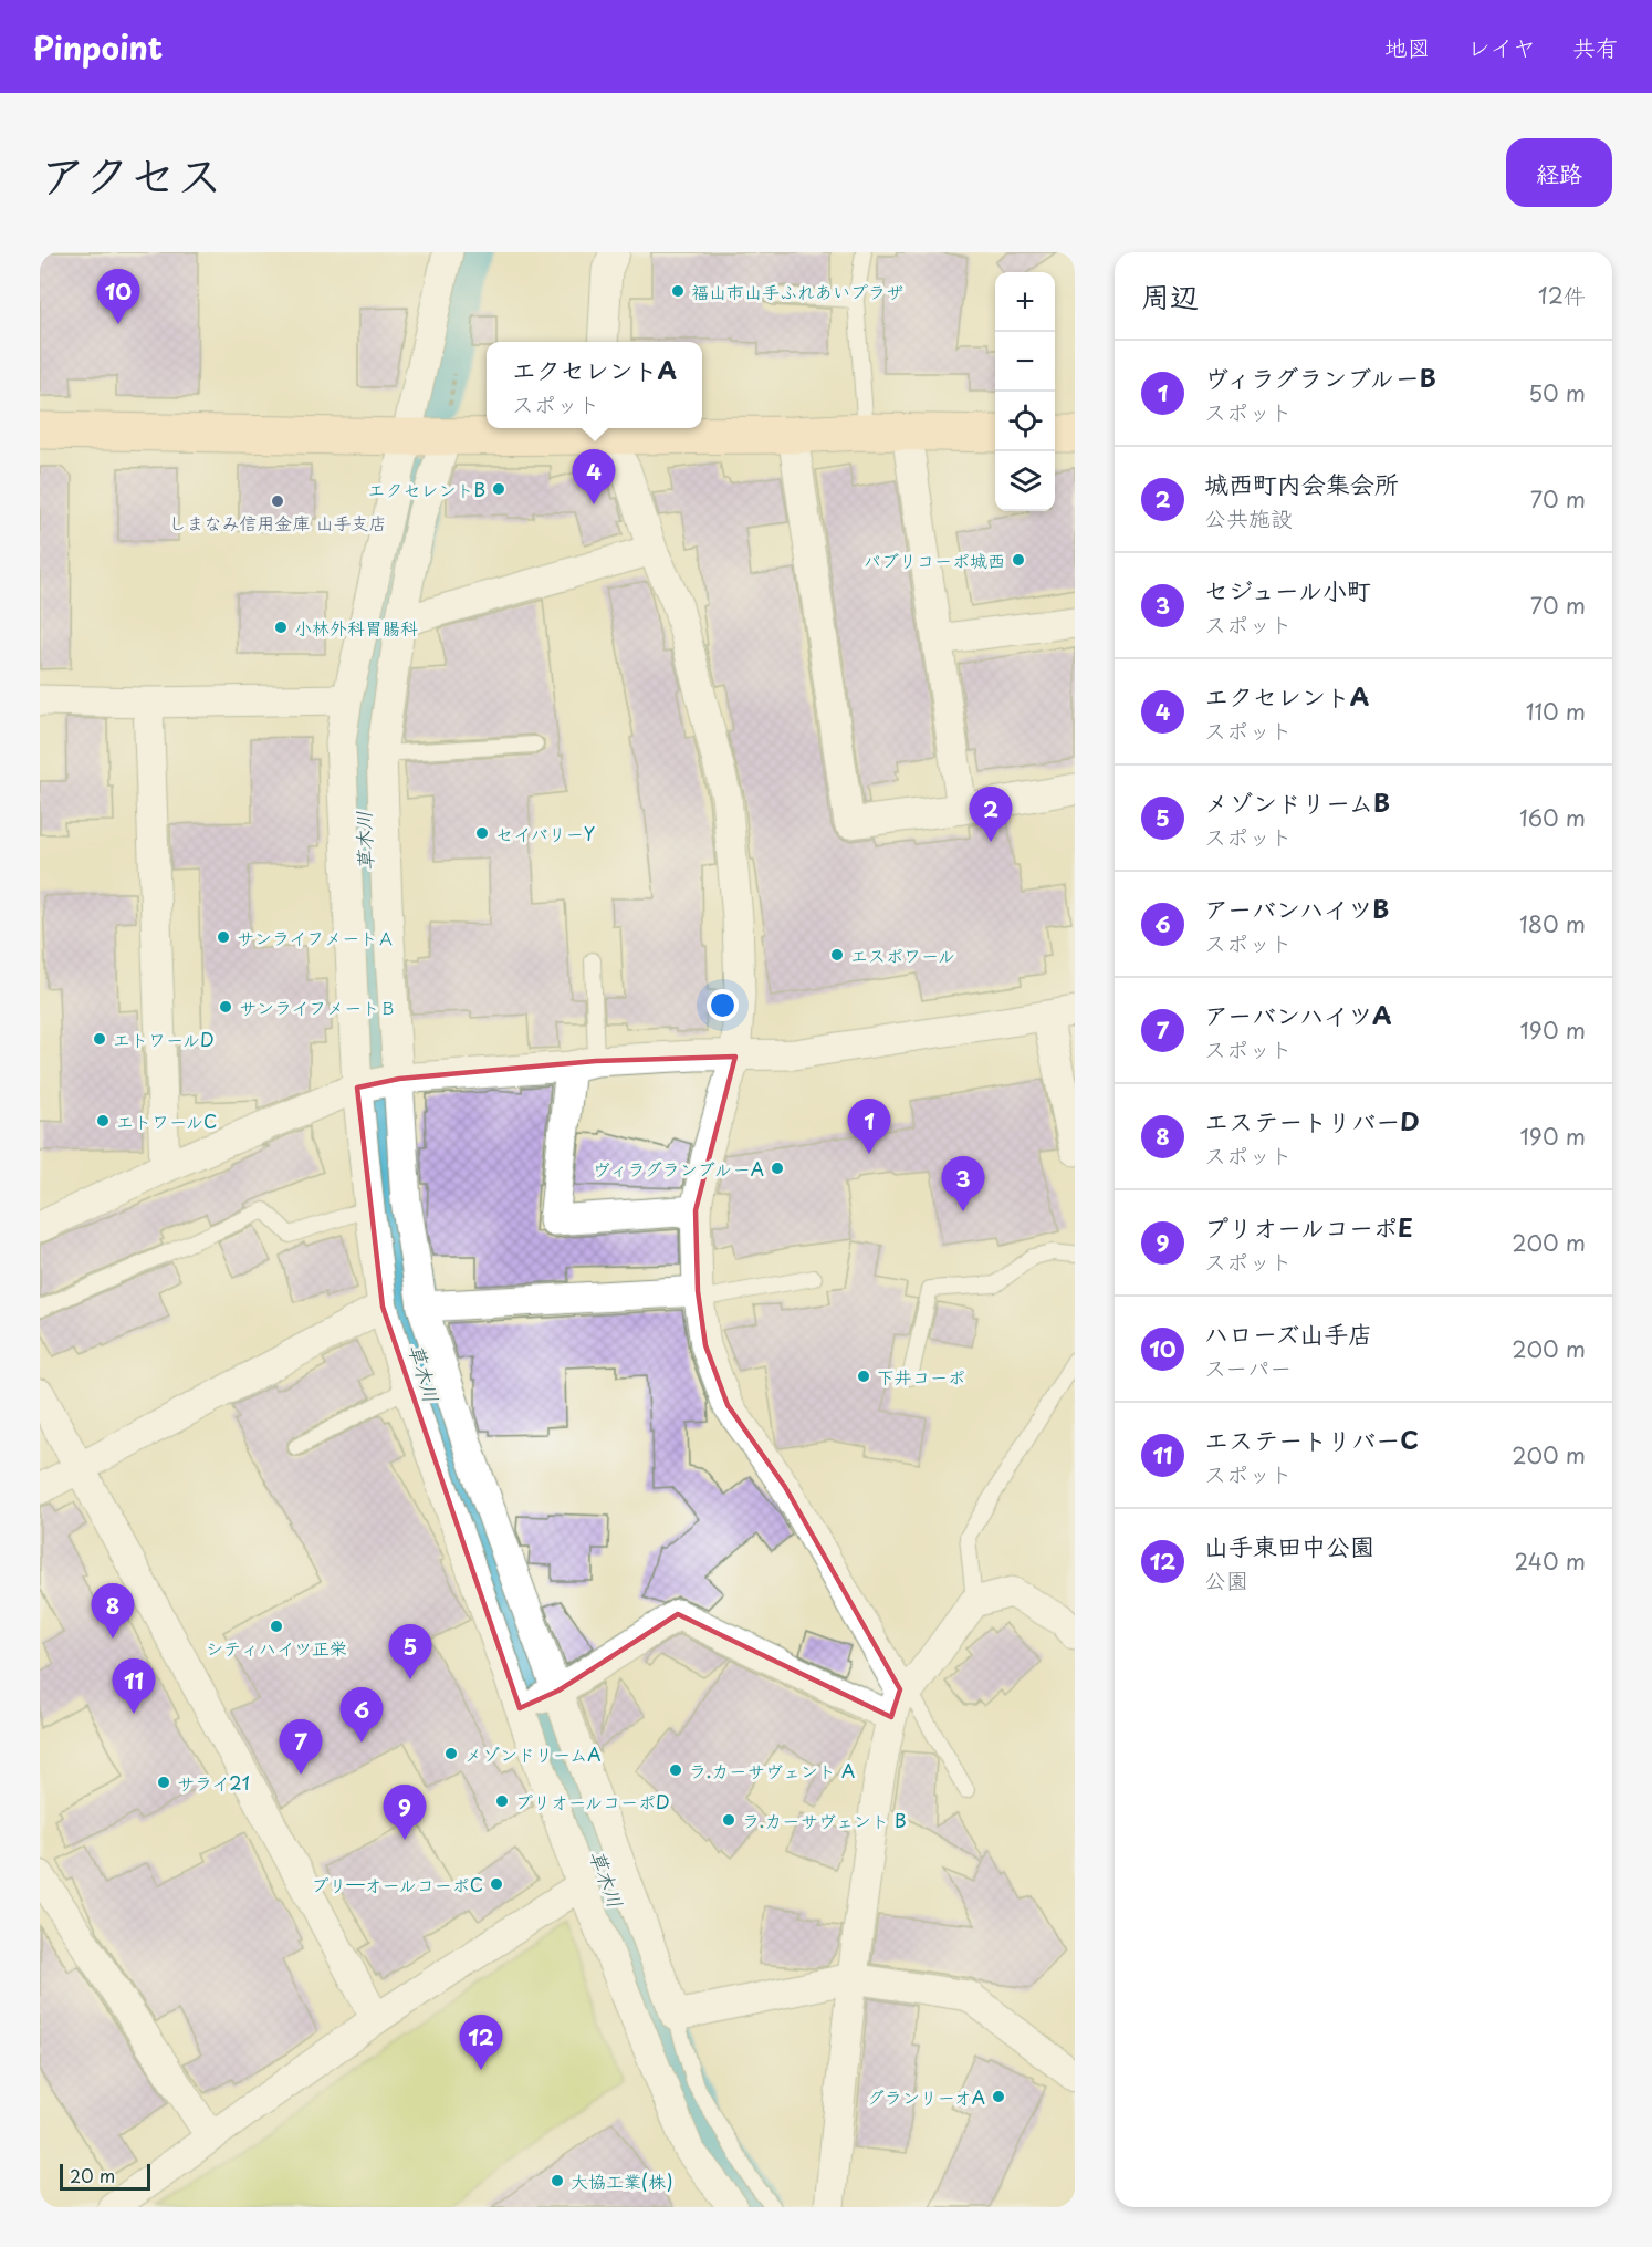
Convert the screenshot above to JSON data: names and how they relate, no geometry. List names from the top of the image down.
{
  "water": ["草木川"],
  "places": [
    "福山市山手ふれあいプラザ",
    "エクセレントB",
    "しまなみ信用金庫 山手支店",
    "パブリコーポ城西",
    "小林外科胃腸科",
    "セイバリーY",
    "サンライフメートＡ",
    "エスポワール",
    "サンライフメートＢ",
    "エトワールD",
    "エトワールC",
    "ヴィラグランブルーA",
    "下井コーポ",
    "シティハイツ正栄",
    "メゾンドリームA",
    "ラ.カーサヴェント A",
    "サライ21",
    "プリオールコーポD",
    "ラ.カーサヴェント B",
    "プリ―オールコーポC",
    "グランリーオA",
    "大協工業(株)"
  ],
  "scale_bar": "20 m",
  "page": {
    "header": "Pinpoint",
    "nav": ["地図", "レイヤ", "共有"],
    "title": "アクセス",
    "buttons": "経路",
    "heading": ["周辺", "12件"],
    "pins": [
      "10",
      "4",
      "2",
      "1",
      "3",
      "8",
      "5",
      "11",
      "6",
      "7",
      "9",
      "12"
    ],
    "map_buttons": ["+", "−"],
    "list": [
      {
        "mark": "1",
        "name": "ヴィラグランブルーB",
        "note": "スポット",
        "value": "50 m"
      },
      {
        "mark": "2",
        "name": "城西町内会集会所",
        "note": "公共施設",
        "value": "70 m"
      },
      {
        "mark": "3",
        "name": "セジュール小町",
        "note": "スポット",
        "value": "70 m"
      },
      {
        "mark": "4",
        "name": "エクセレントA",
        "note": "スポット",
        "value": "110 m"
      },
      {
        "mark": "5",
        "name": "メゾンドリームB",
        "note": "スポット",
        "value": "160 m"
      },
      {
        "mark": "6",
        "name": "アーバンハイツB",
        "note": "スポット",
        "value": "180 m"
      },
      {
        "mark": "7",
        "name": "アーバンハイツA",
        "note": "スポット",
        "value": "190 m"
      },
      {
        "mark": "8",
        "name": "エステートリバーD",
        "note": "スポット",
        "value": "190 m"
      },
      {
        "mark": "9",
        "name": "プリオールコーポE",
        "note": "スポット",
        "value": "200 m"
      },
      {
        "mark": "10",
        "name": "ハローズ山手店",
        "note": "スーパー",
        "value": "200 m"
      },
      {
        "mark": "11",
        "name": "エステートリバーC",
        "note": "スポット",
        "value": "200 m"
      },
      {
        "mark": "12",
        "name": "山手東田中公園",
        "note": "公園",
        "value": "240 m"
      }
    ],
    "popup": ["エクセレントA", "スポット"],
    "scale": "20 m"
  }
}
